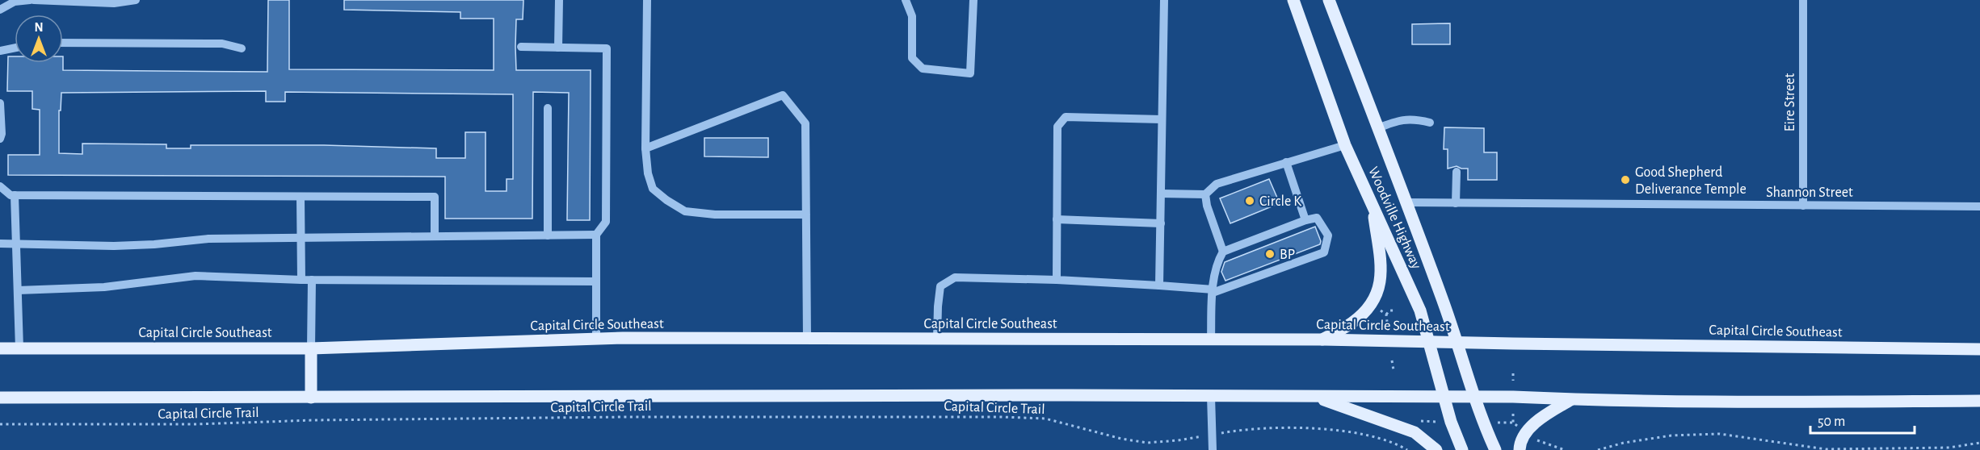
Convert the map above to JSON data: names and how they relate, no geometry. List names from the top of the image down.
{
  "streets": {
    "main road": ["Woodville Highway", "Capital Circle Southeast"],
    "street": ["Eire Street", "Shannon Street"],
    "path": ["Capital Circle Trail"]
  },
  "crossings": [
    ["Eire Street", "Shannon Street"],
    ["Shannon Street", "Woodville Highway"],
    ["Woodville Highway", "Capital Circle Southeast"]
  ],
  "places": ["Good Shepherd Deliverance Temple", "Circle K", "BP"],
  "scale_bar": "50 m",
  "north": "top"
}
